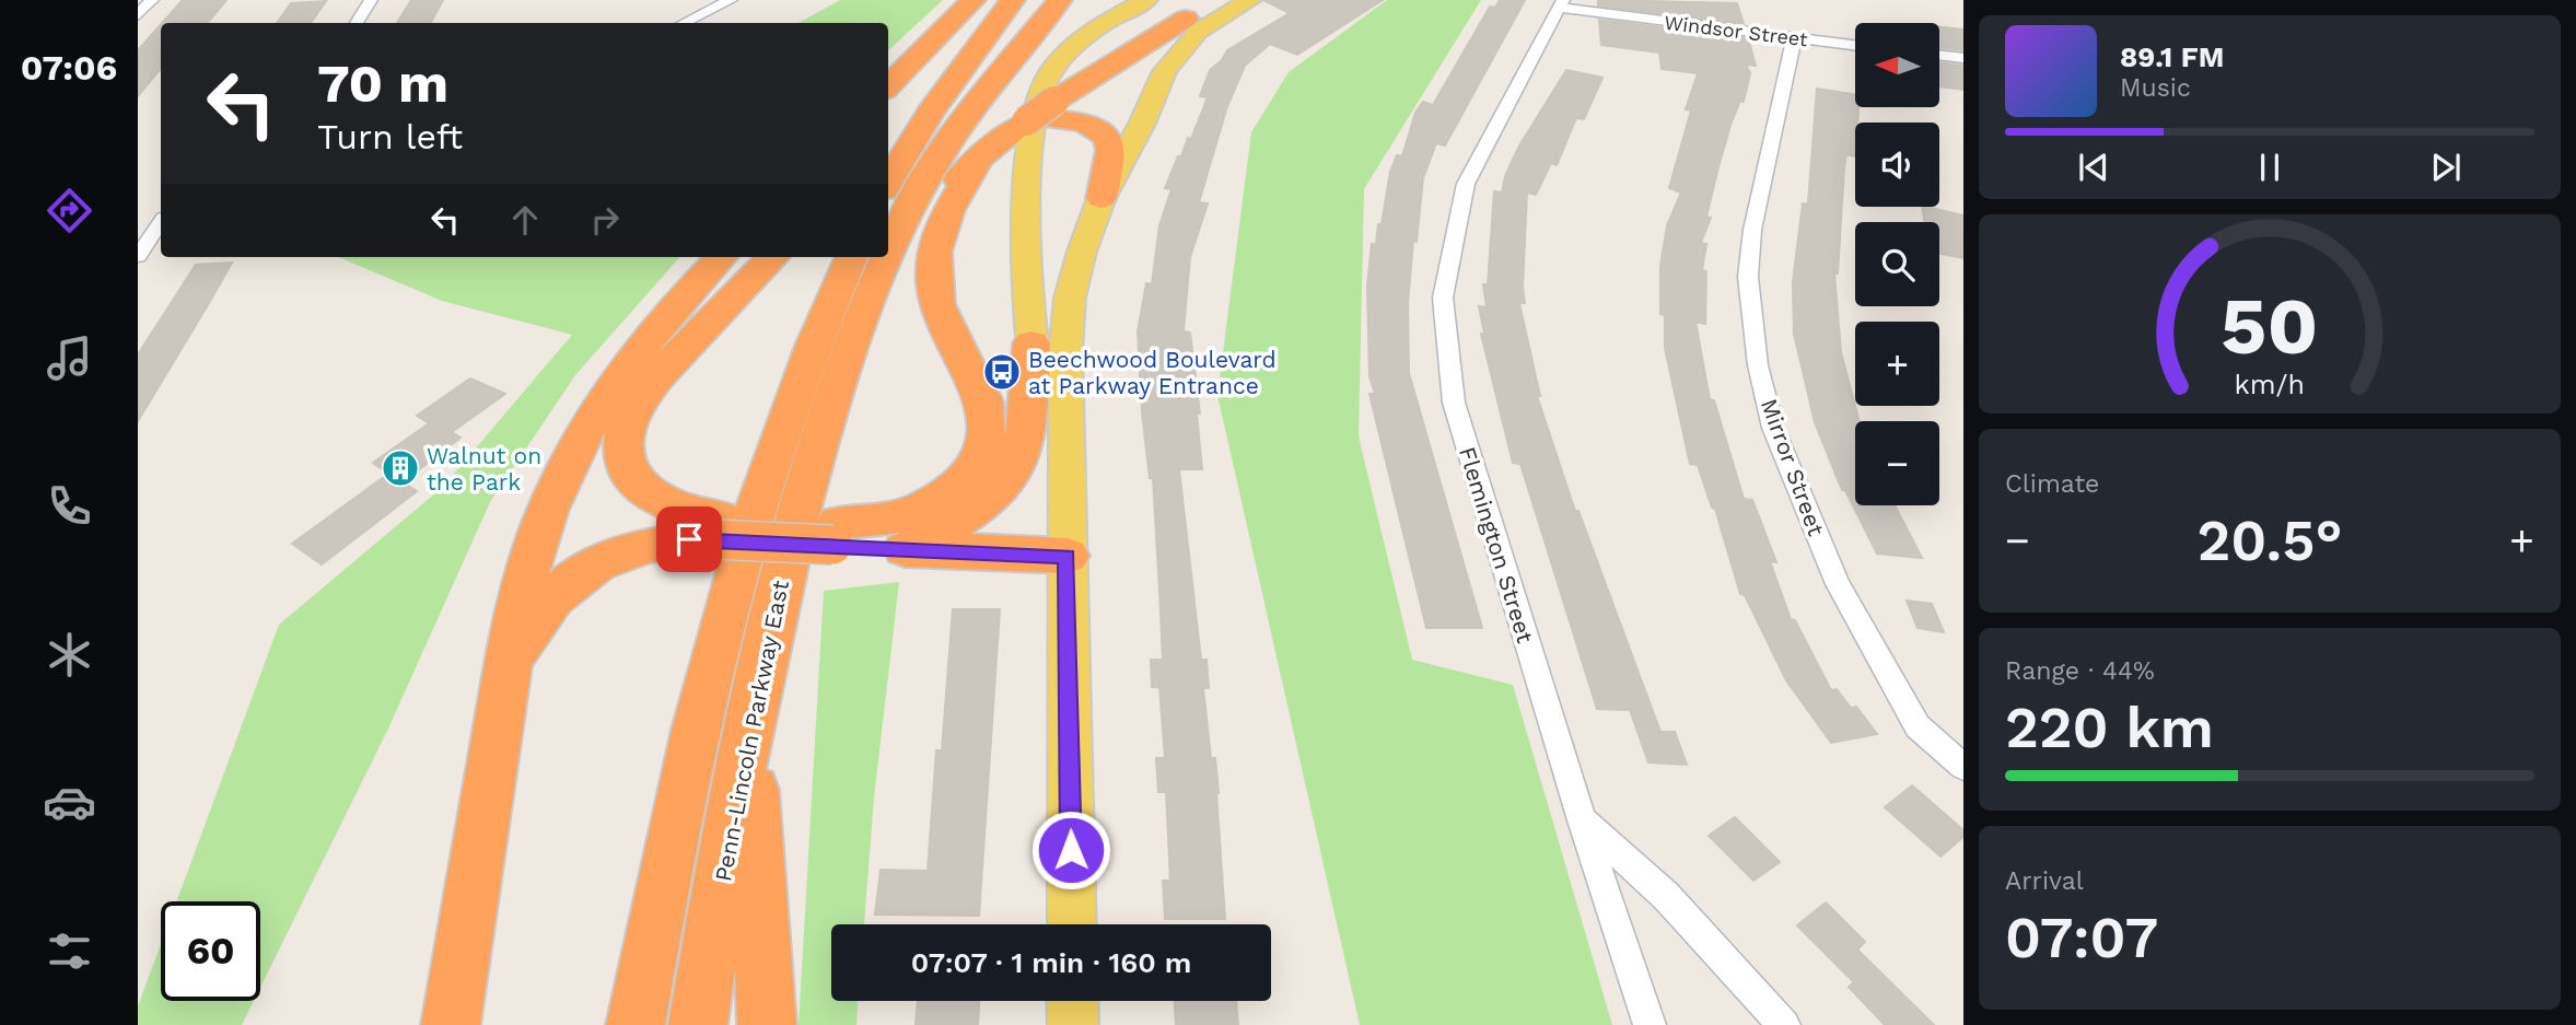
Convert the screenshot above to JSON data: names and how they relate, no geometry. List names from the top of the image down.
{
  "streets": {
    "highway": ["Penn-Lincoln Parkway East"],
    "street": ["Windsor Street", "Mirror Street", "Flemington Street"]
  },
  "crossings": [
    ["Windsor Street", "Mirror Street"],
    ["Windsor Street", "Flemington Street"]
  ],
  "places": {
    "bus stop": ["Beechwood Boulevard at Parkway Entrance"],
    "building": ["Walnut on the Park"]
  },
  "north": "left",
  "page": {
    "tabs": "07:06",
    "map_buttons": ["+", "−"],
    "turn": ["70 m", "Turn left"],
    "song": ["89.1 FM", "Music"],
    "tile": [
      "Climate",
      ["Range · 44%", "220 km"],
      ["Arrival", "07:07"]
    ],
    "heat": ["−", "20.5°", "+"],
    "limit": "60",
    "trip": "07:07 · 1 min · 160 m",
    "gauge": ["50", "km/h"]
  }
}
